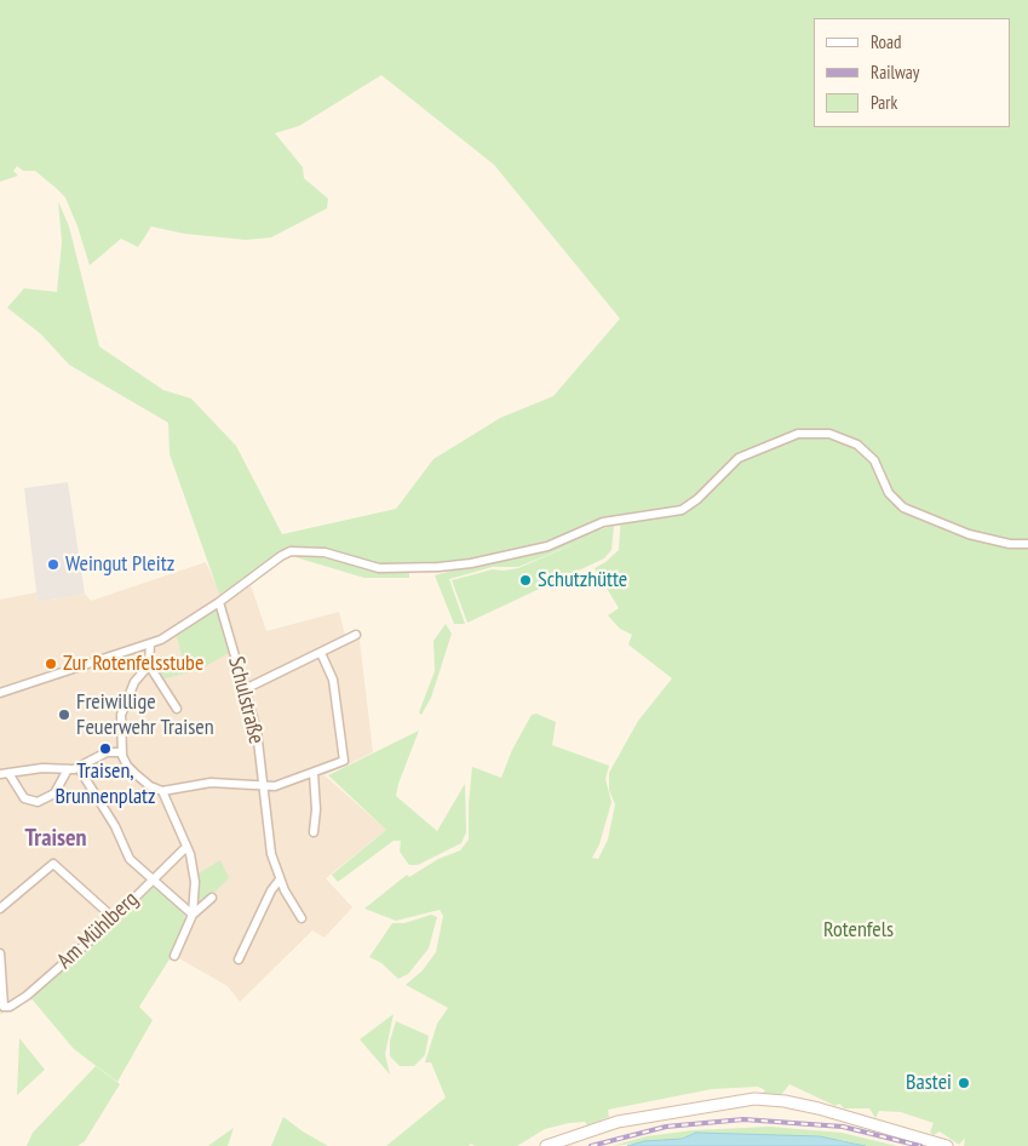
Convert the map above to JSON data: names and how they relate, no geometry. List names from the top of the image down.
{
  "streets": {
    "street": ["Schulstraße", "Am Mühlberg"]
  },
  "districts": ["Traisen"],
  "parks": ["Rotenfels"],
  "places": [
    "Weingut Pleitz",
    "Schutzhütte",
    "Zur Rotenfelsstube",
    "Freiwillige Feuerwehr Traisen",
    "Traisen, Brunnenplatz",
    "Bastei"
  ],
  "legend": ["Road", "Railway", "Park"]
}
